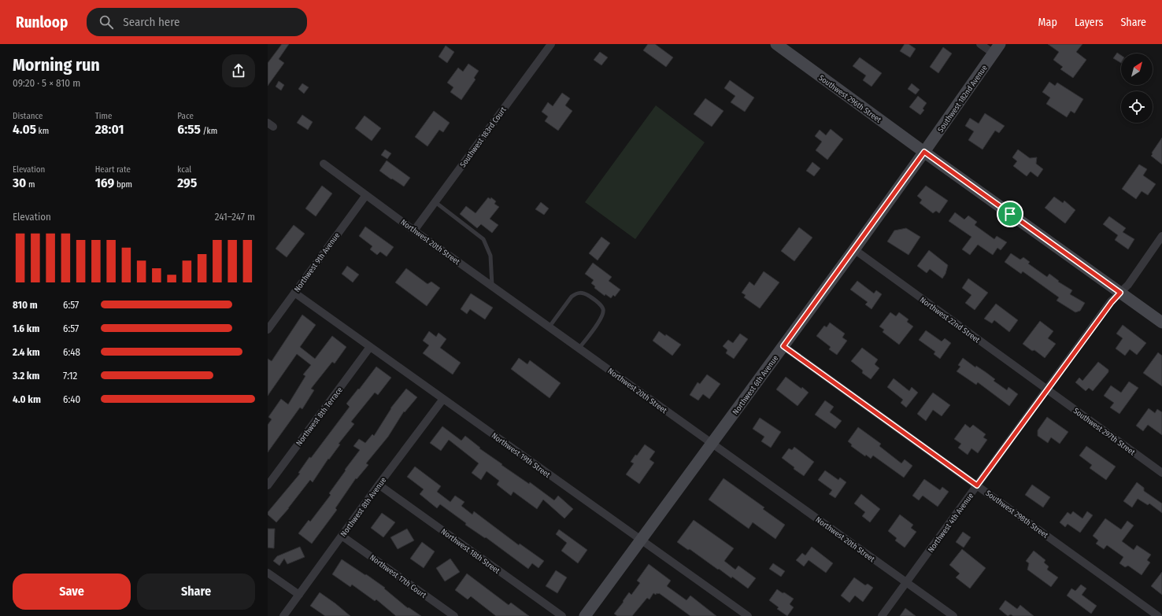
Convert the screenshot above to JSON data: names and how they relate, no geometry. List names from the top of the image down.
{
  "streets": {
    "street": [
      "Southwest 296th Street",
      "Southwest 182nd Avenue",
      "Southwest 183rd Court",
      "Northwest 20th Street",
      "Northwest 9th Avenue",
      "Northwest 22nd Street",
      "Northwest 6th Avenue",
      "Northwest 8th Terrace",
      "Southwest 297th Street",
      "Northwest 19th Street",
      "Northwest 8th Avenue",
      "Southwest 298th Street",
      "Northwest 4th Avenue",
      "Northwest 18th Street",
      "Northwest 17th Court"
    ]
  },
  "crossings": [
    ["Southwest 296th Street", "Southwest 182nd Avenue"],
    ["Southwest 296th Street", "Northwest 6th Avenue"],
    ["Southwest 296th Street", "Northwest 4th Avenue"],
    ["Southwest 182nd Avenue", "Northwest 6th Avenue"],
    ["Southwest 183rd Court", "Northwest 20th Street"],
    ["Northwest 20th Street", "Northwest 9th Avenue"],
    ["Northwest 20th Street", "Northwest 6th Avenue"],
    ["Northwest 20th Street", "Northwest 4th Avenue"],
    ["Northwest 9th Avenue", "Northwest 19th Street"],
    ["Northwest 22nd Street", "Northwest 6th Avenue"],
    ["Northwest 22nd Street", "Southwest 297th Street"],
    ["Northwest 22nd Street", "Northwest 4th Avenue"],
    ["Northwest 6th Avenue", "Northwest 19th Street"],
    ["Northwest 6th Avenue", "Southwest 298th Street"],
    ["Northwest 8th Terrace", "Northwest 19th Street"],
    ["Southwest 297th Street", "Northwest 4th Avenue"],
    ["Northwest 19th Street", "Northwest 8th Avenue"],
    ["Northwest 8th Avenue", "Northwest 18th Street"],
    ["Northwest 8th Avenue", "Northwest 17th Court"],
    ["Southwest 298th Street", "Northwest 4th Avenue"]
  ],
  "north": "top right",
  "page": {
    "header": "Runloop",
    "search": "Search here",
    "nav": ["Map", "Layers", "Share"],
    "heading": ["Morning run", "09:20 · 5 × 810 m"],
    "stats": [
      ["Distance", "4.05 km"],
      ["Time", "28:01"],
      ["Pace", "6:55 /km"],
      ["Elevation", "30 m"],
      ["Heart rate", "169 bpm"],
      ["kcal", "295"]
    ],
    "chart": ["Elevation", "241–247 m"],
    "list": [
      {
        "name": "810 m",
        "note": "6:57"
      },
      {
        "name": "1.6 km",
        "note": "6:57"
      },
      {
        "name": "2.4 km",
        "note": "6:48"
      },
      {
        "name": "3.2 km",
        "note": "7:12"
      },
      {
        "name": "4.0 km",
        "note": "6:40"
      }
    ],
    "buttons": ["Save", "Share"]
  }
}
